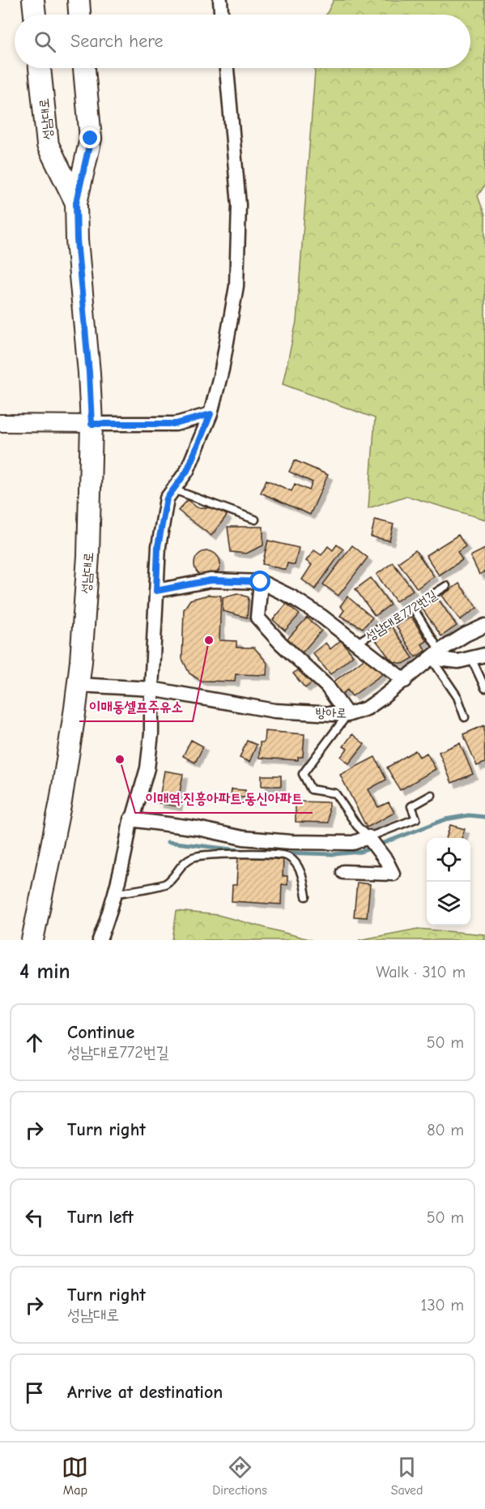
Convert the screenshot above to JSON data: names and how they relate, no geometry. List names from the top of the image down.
{
  "streets": {
    "main road": ["성남대로"],
    "street": ["성남대로772번길", "방아로"]
  },
  "crossings": [
    ["성남대로", "방아로"],
    ["성남대로772번길", "방아로"]
  ],
  "places": ["이매동셀프주유소", "이매역.진흥아파트.동신아파트"],
  "page": {
    "search": "Search here",
    "heading": ["4 min", "Walk · 310 m"],
    "list": [
      ["Continue", "성남대로772번길", "50 m"],
      ["Turn right", "80 m"],
      ["Turn left", "50 m"],
      ["Turn right", "성남대로", "130 m"],
      "Arrive at destination"
    ],
    "nav": ["Map", "Directions", "Saved"]
  }
}
